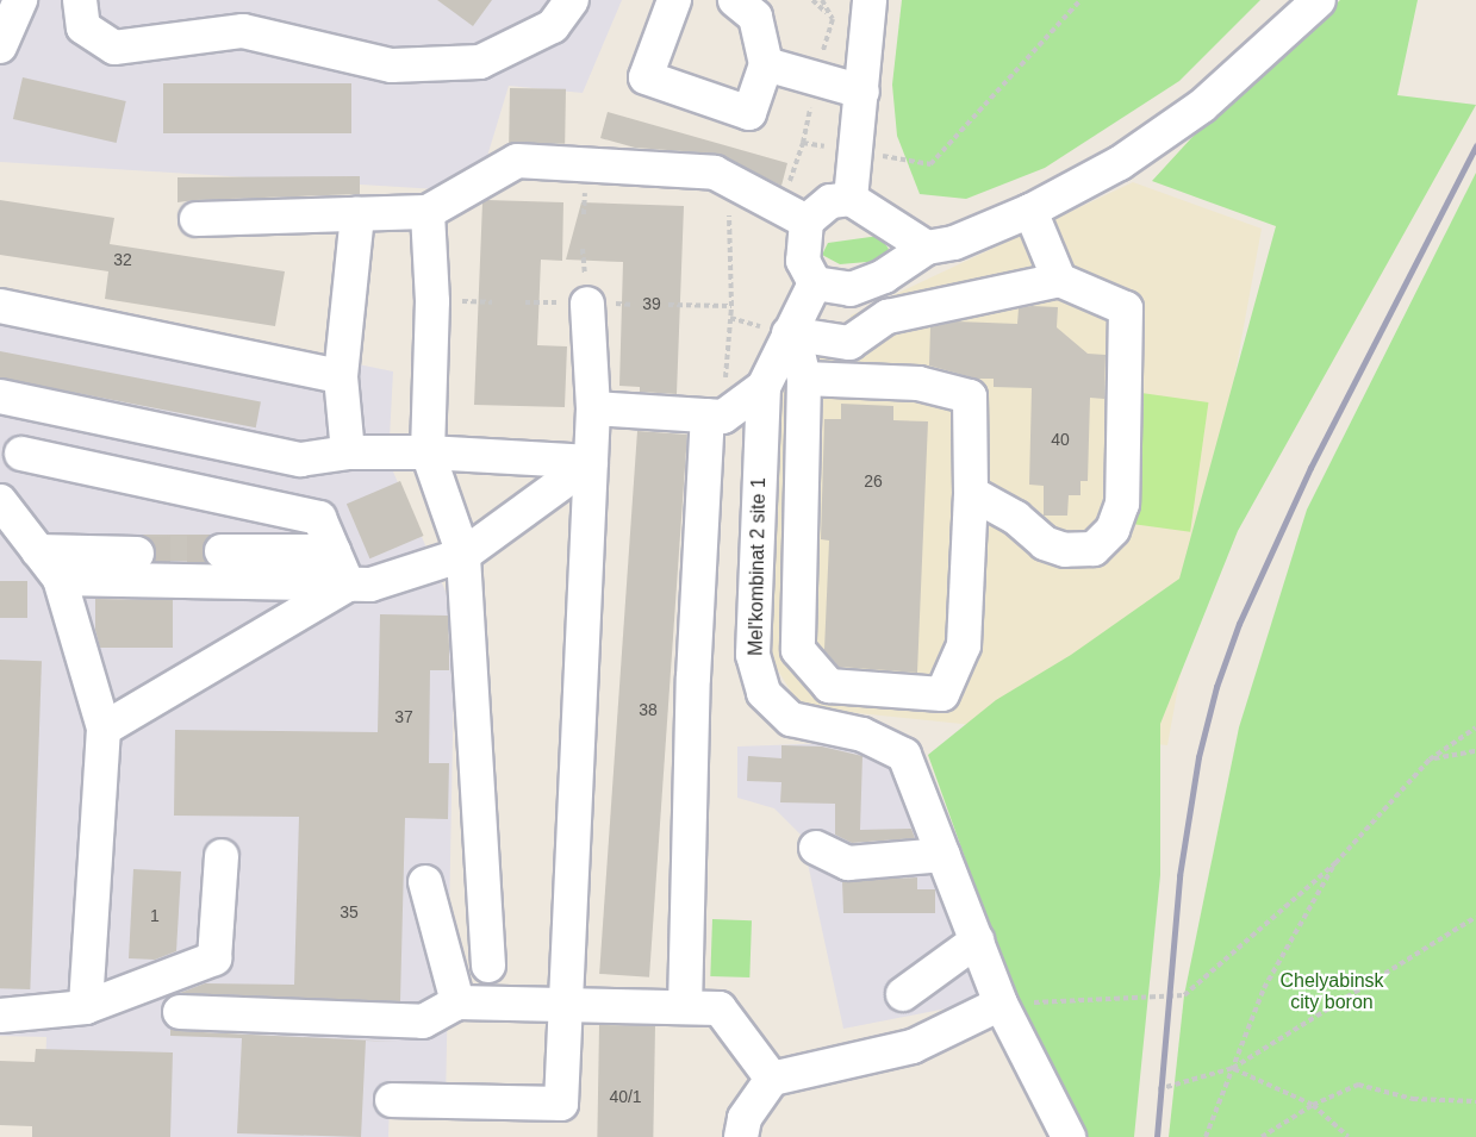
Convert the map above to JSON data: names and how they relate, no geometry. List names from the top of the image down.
{
  "streets": {
    "street": ["Mel'kombinat 2 site 1"]
  },
  "parks": ["Chelyabinsk city boron"],
  "house_numbers": [
    "32",
    "39",
    "40",
    "26",
    "38",
    "37",
    "35",
    "1",
    "40/1"
  ]
}
